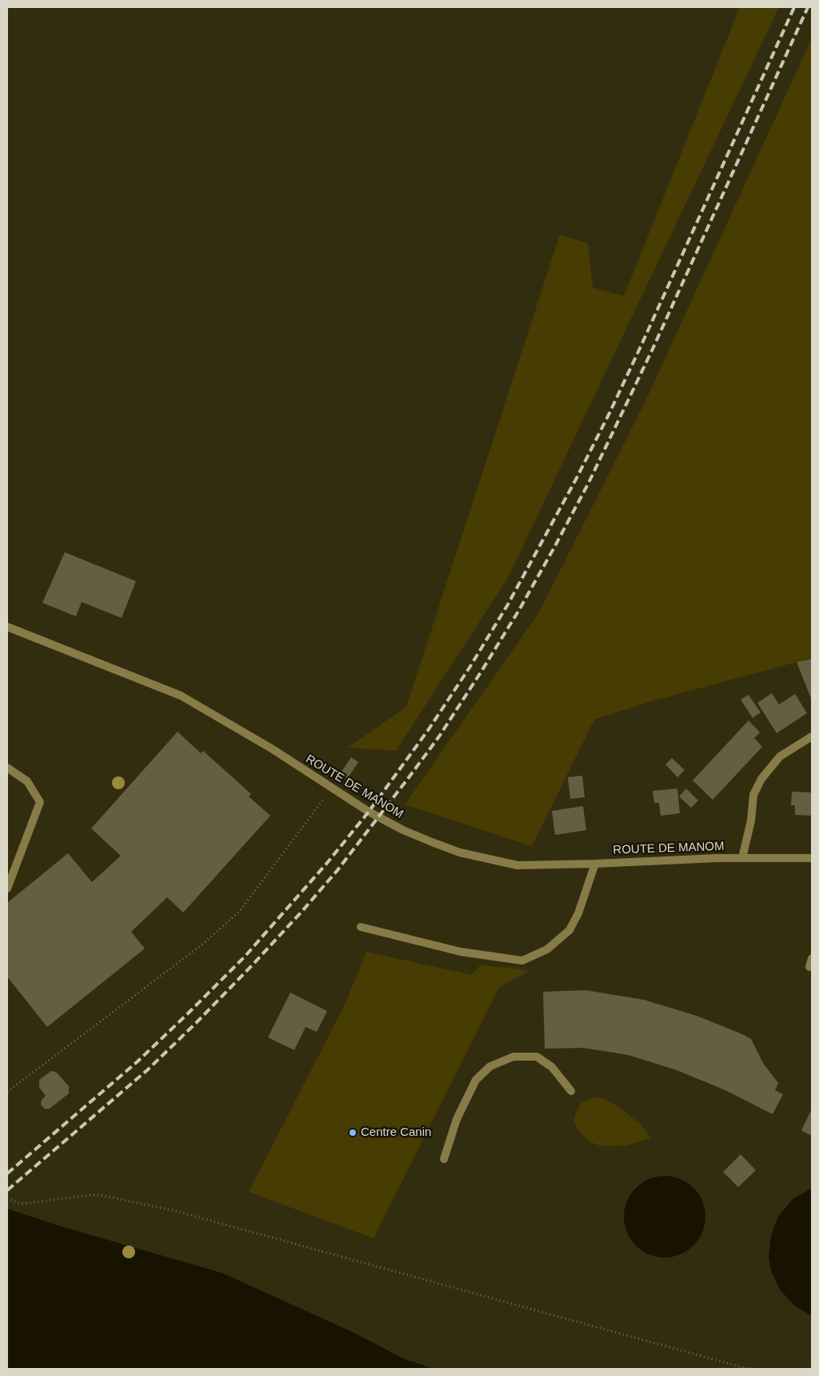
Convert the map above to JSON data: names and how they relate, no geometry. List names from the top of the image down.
{
  "streets": {
    "street": ["ROUTE DE MANOM"]
  },
  "places": ["Centre Canin"]
}
